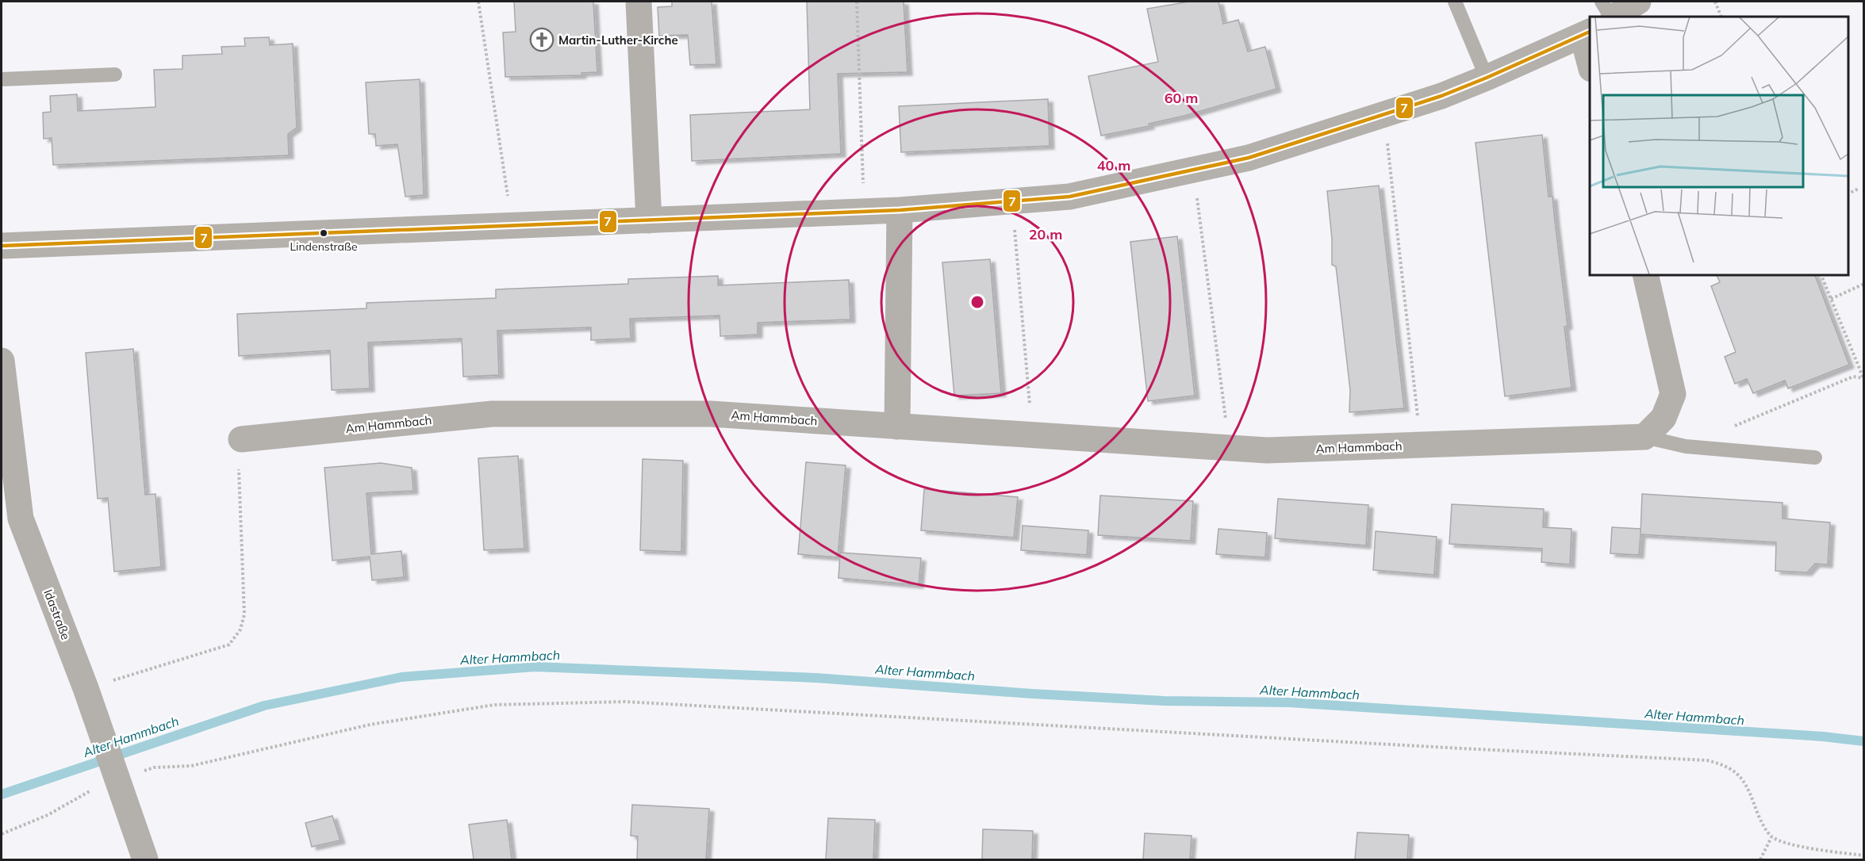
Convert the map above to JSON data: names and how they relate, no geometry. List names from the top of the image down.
{
  "streets": {
    "street": ["Am Hammbach", "Idastraße"]
  },
  "water": ["Alter Hammbach"],
  "places": {
    "church": ["Martin-Luther-Kirche"],
    "other": ["Lindenstraße"]
  },
  "lines": ["transit line 7"],
  "rings": ["60 m", "40 m", "20 m"]
}
